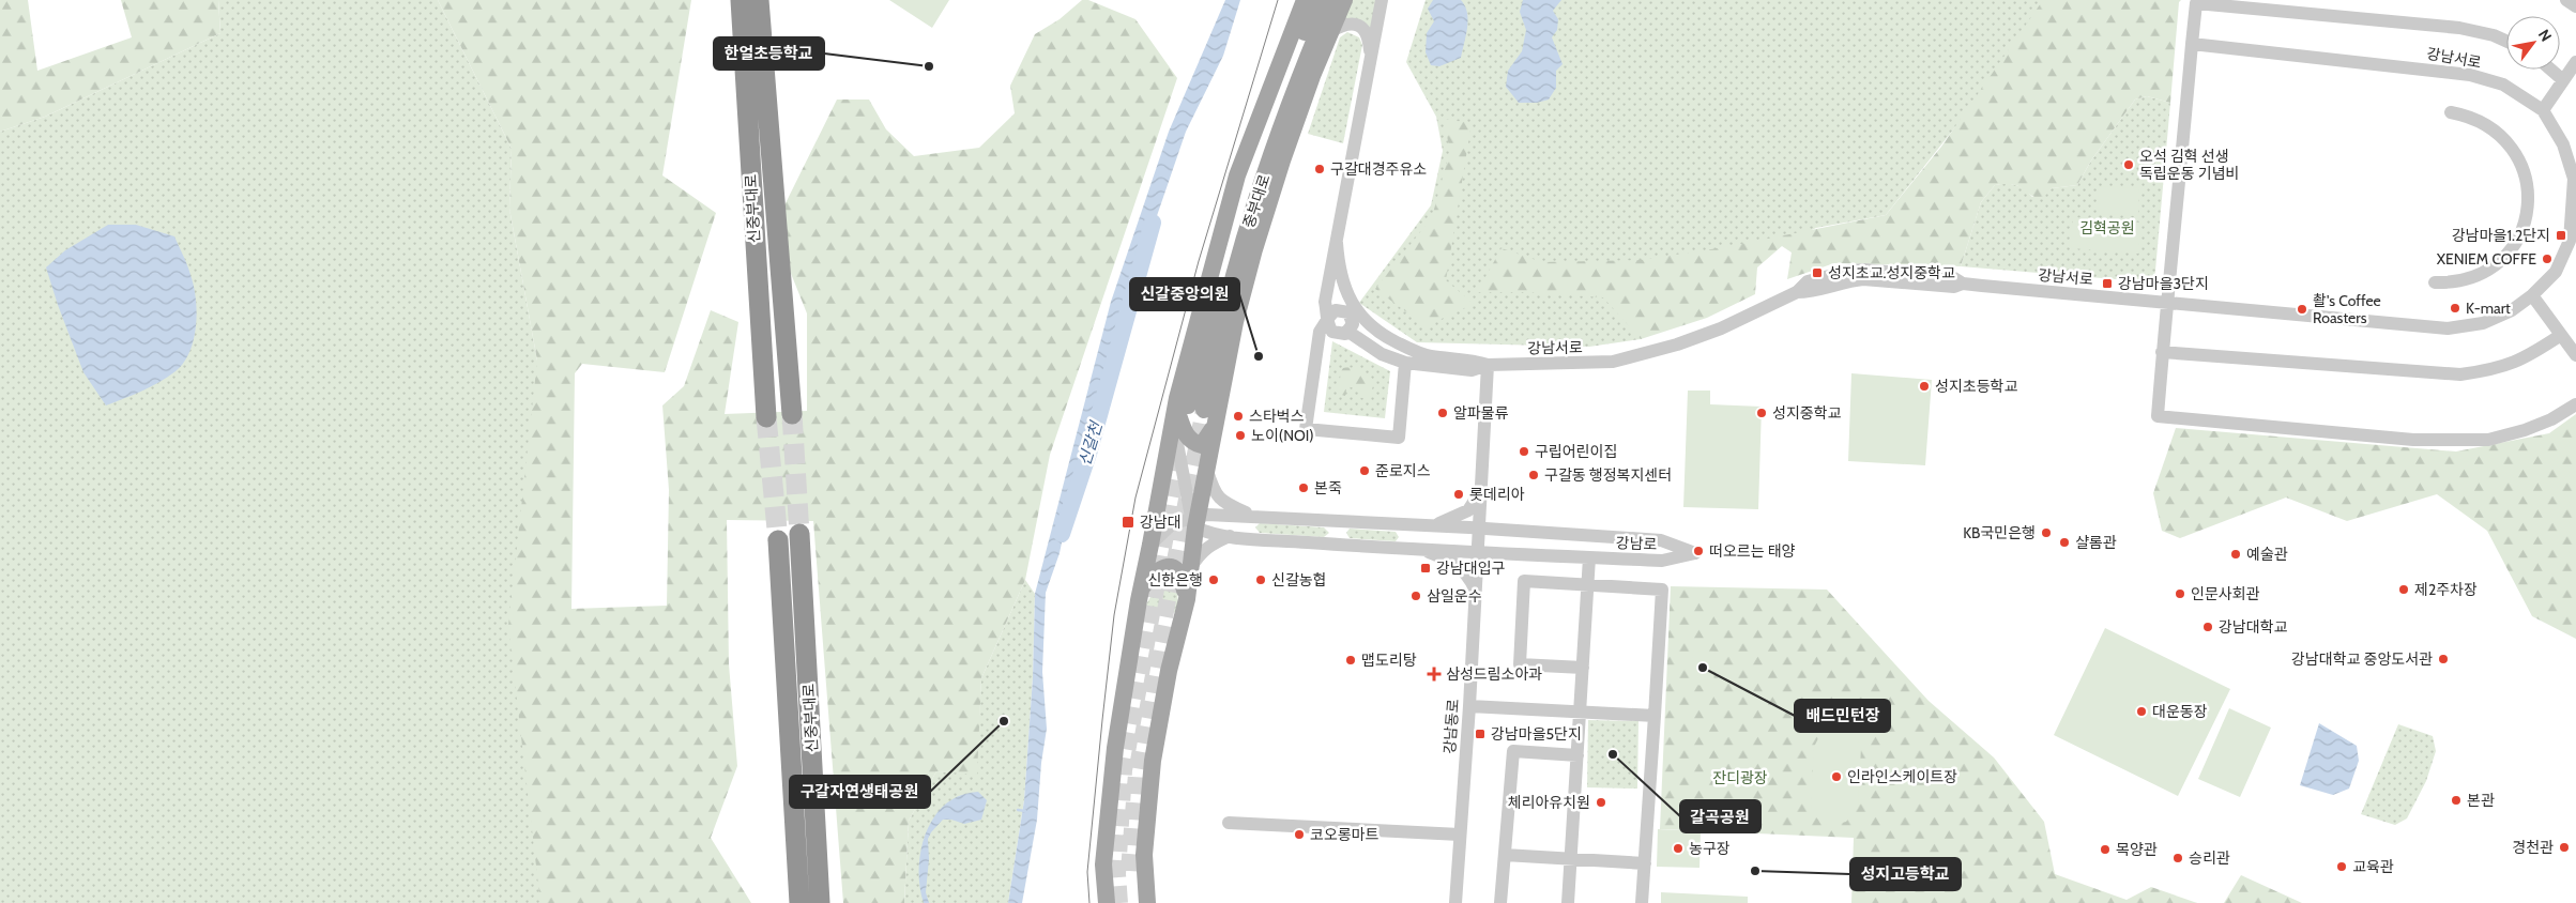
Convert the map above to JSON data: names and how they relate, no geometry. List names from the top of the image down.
{
  "streets": {
    "highway": ["신중부대로"],
    "main road": ["중부대로"],
    "street": ["강남서로", "강남로", "강남동로"]
  },
  "crossings": [
    ["강남로", "강남동로"]
  ],
  "water": ["신갈천"],
  "parks": ["김혁공원", "잔디광장"],
  "places": {
    "other": [
      "한얼초등학교",
      "오석 김혁 선생 독립운동 기념비",
      "구갈대경주유소",
      "XENIEM COFFE",
      "K-mart",
      "촬's Coffee Roasters",
      "신갈중앙의원",
      "성지초등학교",
      "알파물류",
      "성지중학교",
      "스타벅스",
      "노이(NOI)",
      "구립어린이집",
      "준로지스",
      "구갈동 행정복지센터",
      "본죽",
      "롯데리아",
      "KB국민은행",
      "샬롬관",
      "떠오르는 태양",
      "예술관",
      "신한은행",
      "신갈농협",
      "제2주차장",
      "인문사회관",
      "삼일운수",
      "강남대학교",
      "강남대학교 중앙도서관",
      "맵도리탕",
      "배드민턴장",
      "대운동장",
      "구갈자연생태공원",
      "갈곡공원",
      "인라인스케이트장",
      "본관",
      "체리아유치원",
      "코오롱마트",
      "경천관",
      "농구장",
      "목양관",
      "승리관",
      "교육관",
      "성지고등학교"
    ],
    "transit": [
      "강남마을1.2단지",
      "성지초교.성지중학교",
      "강남마을3단지",
      "강남대",
      "강남대입구",
      "강남마을5단지"
    ],
    "health": ["삼성드림소아과"]
  },
  "north": "top right"
}
